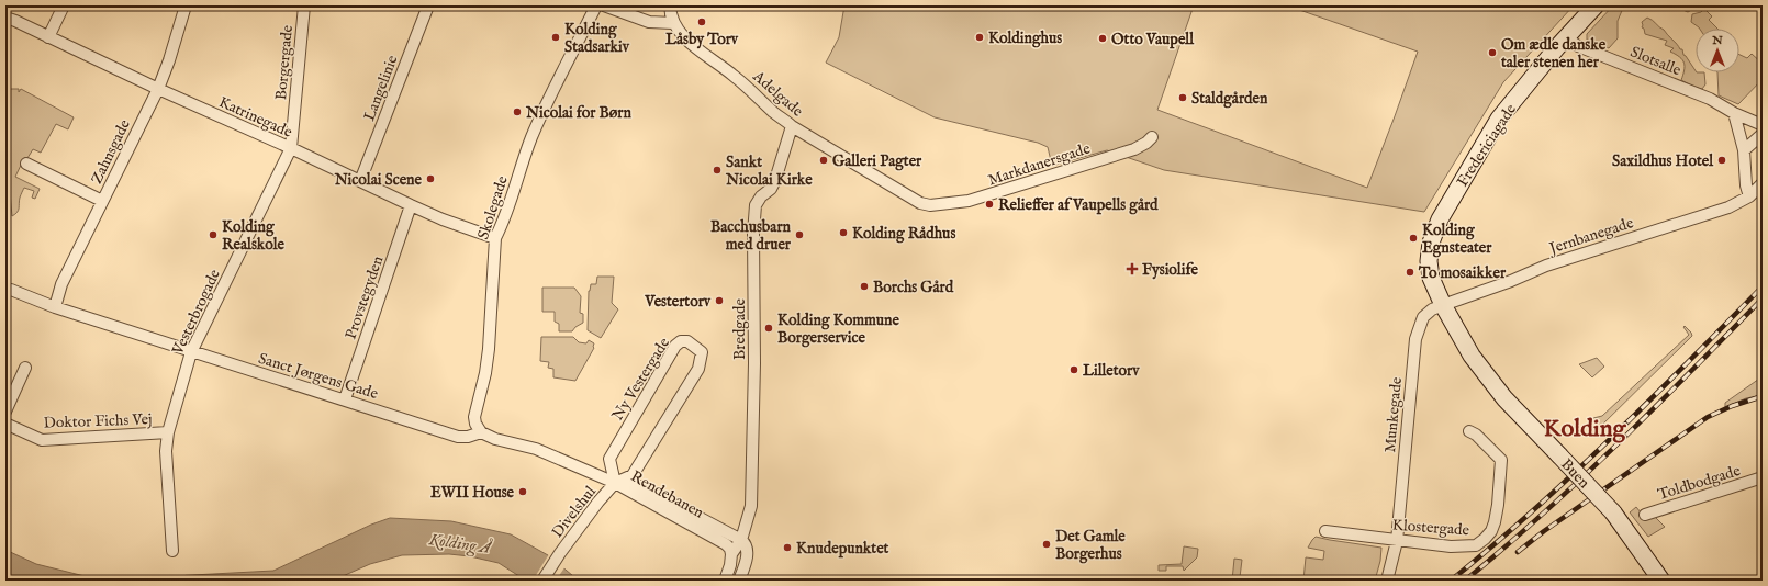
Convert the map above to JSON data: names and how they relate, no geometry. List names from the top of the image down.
{
  "streets": {
    "main road": ["Fredericiagade", "Buen"],
    "street": [
      "Slotsalle",
      "Borgergade",
      "Langelinie",
      "Adelgade",
      "Katrinegade",
      "Zahnsgade",
      "Markdanersgade",
      "Skolegade",
      "Jernbanegade",
      "Provstegyden",
      "Vesterbrogade",
      "Bredgade",
      "Sanct Jørgens Gade",
      "Ny Vestergade",
      "Munkegade",
      "Doktor Fichs Vej",
      "Toldbodgade",
      "Rendebanen",
      "Divelshul",
      "Klostergade"
    ]
  },
  "crossings": [
    ["Slotsalle", "Fredericiagade"],
    ["Borgergade", "Katrinegade"],
    ["Borgergade", "Vesterbrogade"],
    ["Langelinie", "Katrinegade"],
    ["Adelgade", "Markdanersgade"],
    ["Adelgade", "Bredgade"],
    ["Katrinegade", "Zahnsgade"],
    ["Katrinegade", "Skolegade"],
    ["Katrinegade", "Provstegyden"],
    ["Katrinegade", "Vesterbrogade"],
    ["Fredericiagade", "Jernbanegade"],
    ["Fredericiagade", "Munkegade"],
    ["Fredericiagade", "Buen"],
    ["Zahnsgade", "Sanct Jørgens Gade"],
    ["Skolegade", "Sanct Jørgens Gade"],
    ["Jernbanegade", "Munkegade"],
    ["Jernbanegade", "Buen"],
    ["Provstegyden", "Sanct Jørgens Gade"],
    ["Vesterbrogade", "Sanct Jørgens Gade"],
    ["Vesterbrogade", "Doktor Fichs Vej"],
    ["Bredgade", "Rendebanen"],
    ["Ny Vestergade", "Rendebanen"],
    ["Ny Vestergade", "Divelshul"],
    ["Munkegade", "Buen"],
    ["Munkegade", "Klostergade"],
    ["Rendebanen", "Divelshul"]
  ],
  "districts": ["Kolding"],
  "water": ["Kolding Å"],
  "places": {
    "other": [
      "Låsby Torv",
      "Kolding Stadsarkiv",
      "Koldinghus",
      "Otto Vaupell",
      "Om ædle danske taler stenen her",
      "Staldgården",
      "Nicolai for Børn",
      "Galleri Pagter",
      "Saxildhus Hotel",
      "Sankt Nicolai Kirke",
      "Nicolai Scene",
      "Relieffer af Vaupells gård",
      "Kolding Rådhus",
      "Kolding Realskole",
      "Bacchusbarn med druer",
      "Kolding Egnsteater",
      "To mosaikker",
      "Borchs Gård",
      "Vestertorv",
      "Kolding Kommune Borgerservice",
      "Lilletorv",
      "EWII House",
      "Det Gamle Borgerhus",
      "Knudepunktet"
    ],
    "health": ["Fysiolife"]
  },
  "north": "top"
}
